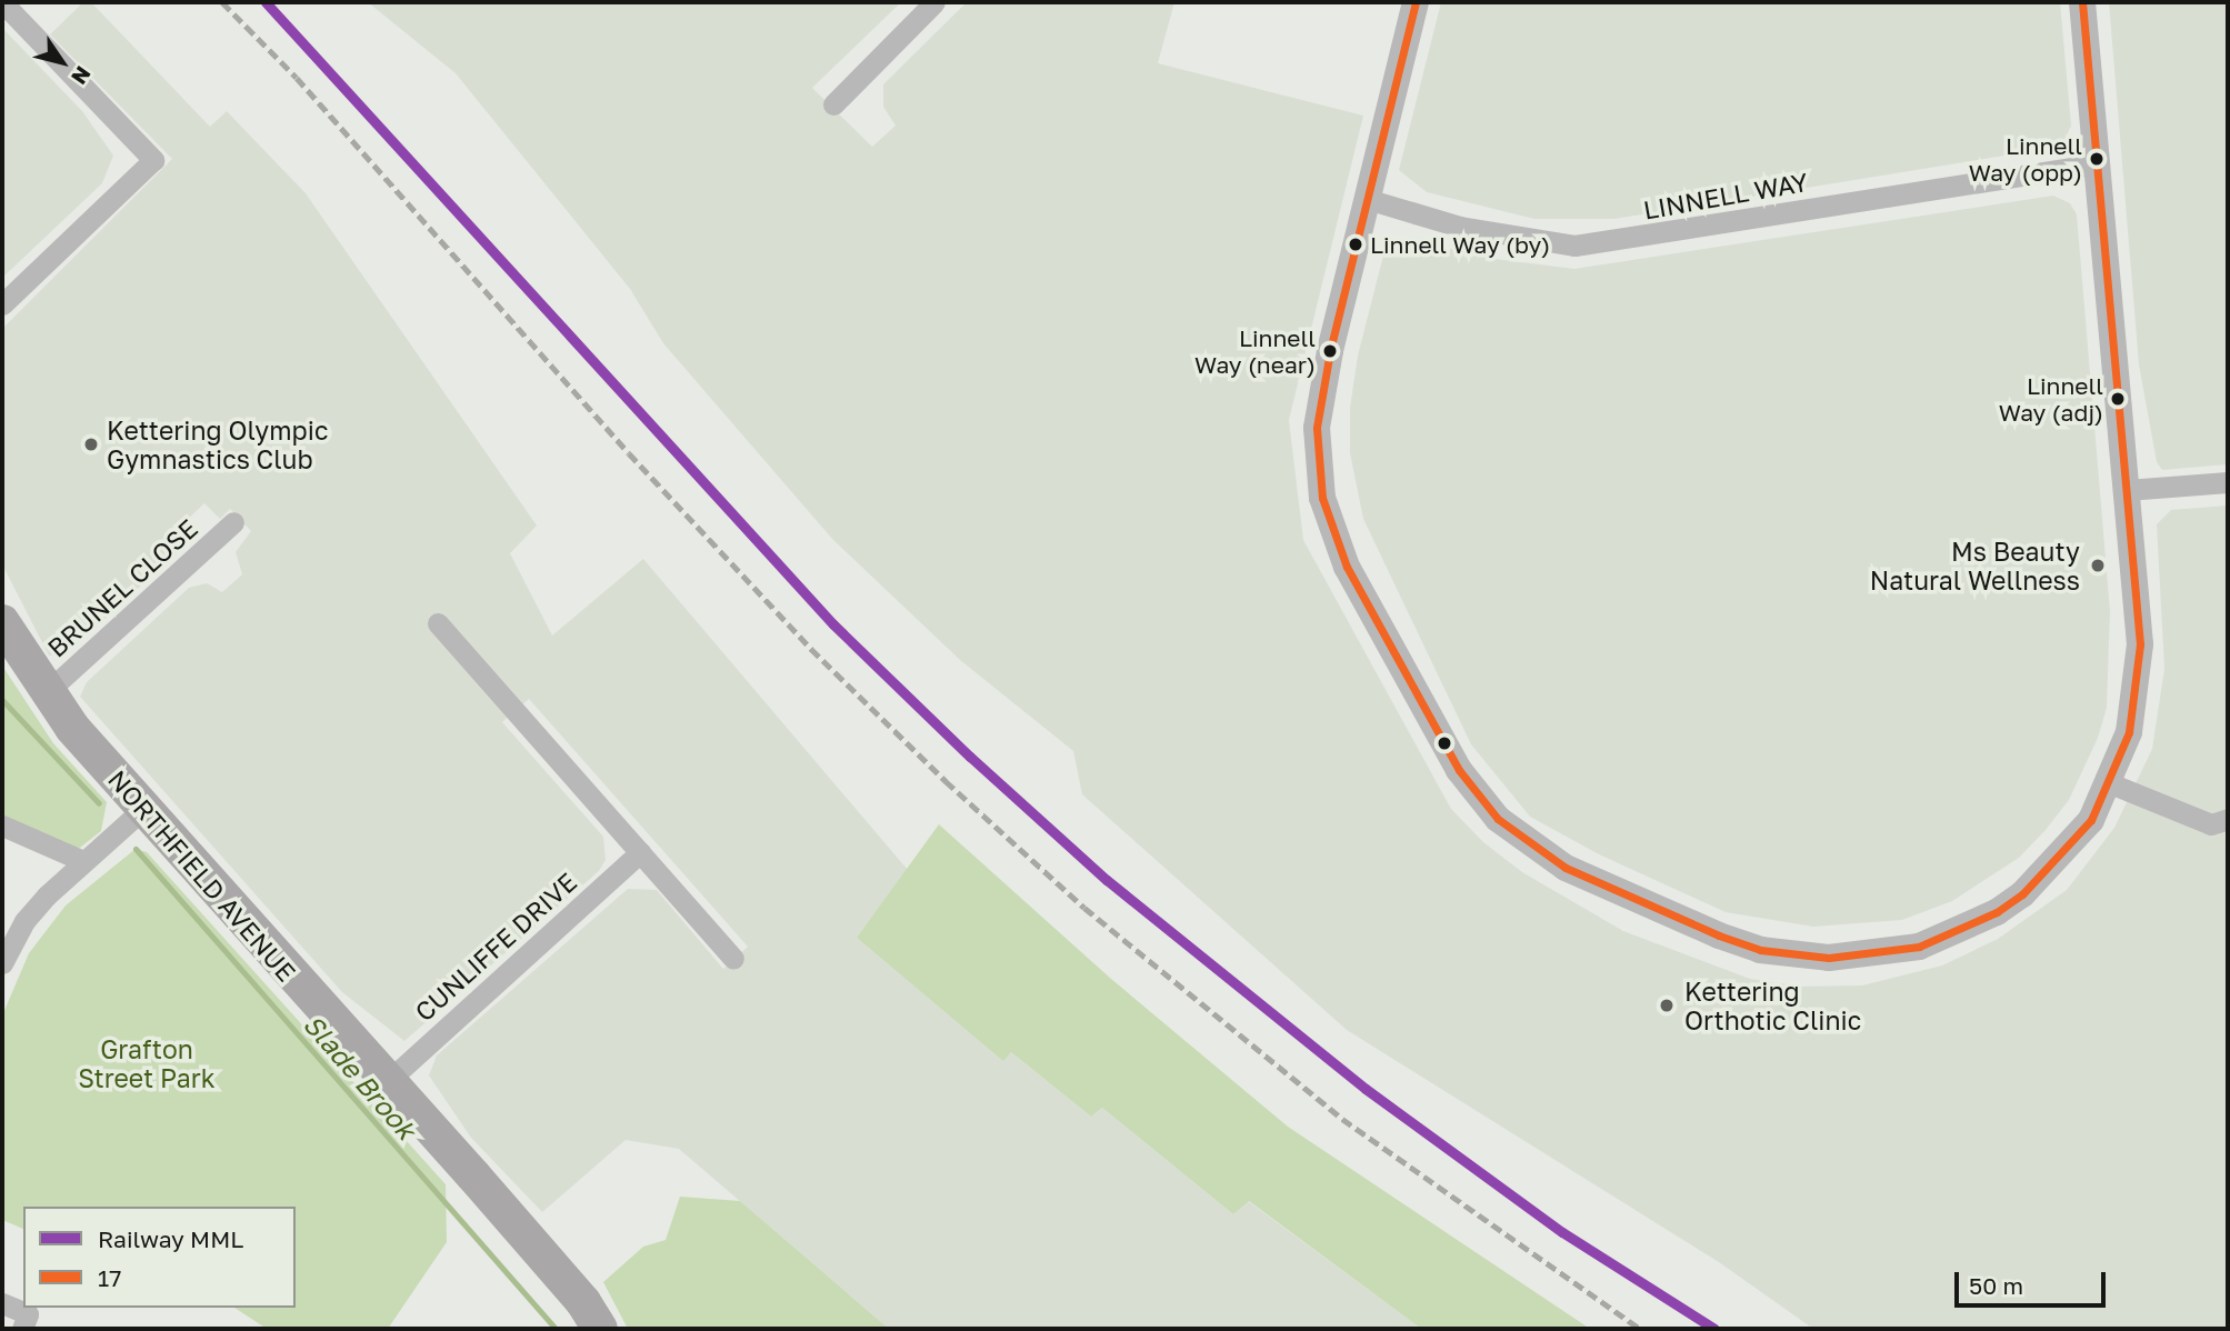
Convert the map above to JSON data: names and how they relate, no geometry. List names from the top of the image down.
{
  "streets": {
    "main road": ["NORTHFIELD AVENUE"],
    "street": ["LINNELL WAY", "BRUNEL CLOSE", "CUNLIFFE DRIVE"]
  },
  "crossings": [
    ["BRUNEL CLOSE", "NORTHFIELD AVENUE"],
    ["NORTHFIELD AVENUE", "CUNLIFFE DRIVE"]
  ],
  "water": ["Slade Brook"],
  "parks": ["Grafton Street Park"],
  "places": [
    "Linnell Way (opp)",
    "Linnell Way (by)",
    "Linnell Way (near)",
    "Linnell Way (adj)",
    "Kettering Olympic Gymnastics Club",
    "Ms Beauty Natural Wellness",
    "Kettering Orthotic Clinic"
  ],
  "lines": ["rail line MML", "transit line 17"],
  "legend": ["Railway MML", "17"],
  "scale_bar": "50 m",
  "north": "bottom right"
}
